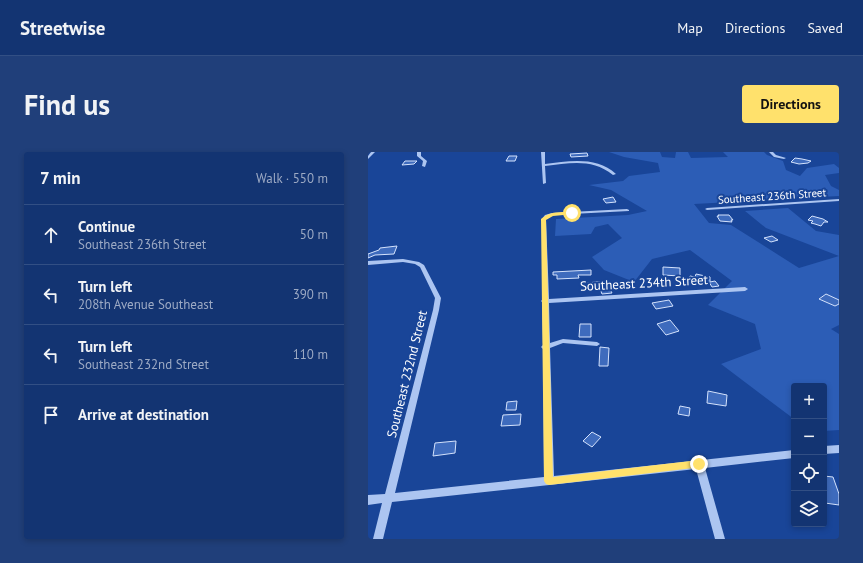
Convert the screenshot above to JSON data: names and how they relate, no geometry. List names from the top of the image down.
{
  "streets": {
    "street": ["Southeast 236th Street", "Southeast 234th Street", "Southeast 232nd Street"]
  },
  "page": {
    "header": "Streetwise",
    "nav": ["Map", "Directions", "Saved"],
    "buttons": "Directions",
    "title": "Find us",
    "heading": ["7 min", "Walk · 550 m"],
    "list": [
      ["Continue", "Southeast 236th Street", "50 m"],
      ["Turn left", "208th Avenue Southeast", "390 m"],
      ["Turn left", "Southeast 232nd Street", "110 m"],
      "Arrive at destination"
    ],
    "map_buttons": ["+", "−"]
  }
}
